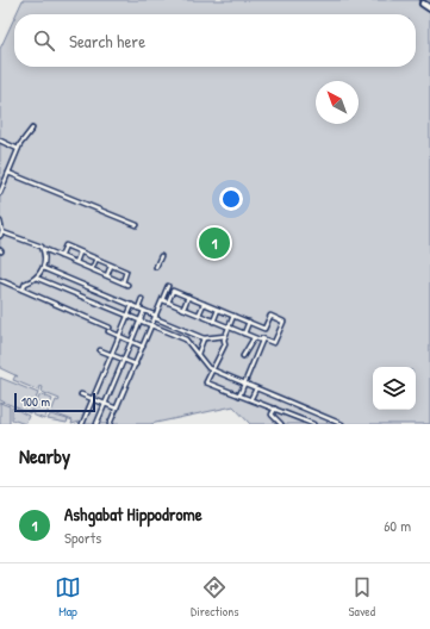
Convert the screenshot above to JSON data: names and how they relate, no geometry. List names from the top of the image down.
{
  "scale_bar": "100 m",
  "north": "top left",
  "page": {
    "search": "Search here",
    "pins": "1",
    "scale": "100 m",
    "heading": "Nearby",
    "list": [
      {
        "mark": "1",
        "name": "Ashgabat Hippodrome",
        "note": "Sports",
        "value": "60 m"
      }
    ],
    "nav": ["Map", "Directions", "Saved"]
  }
}
